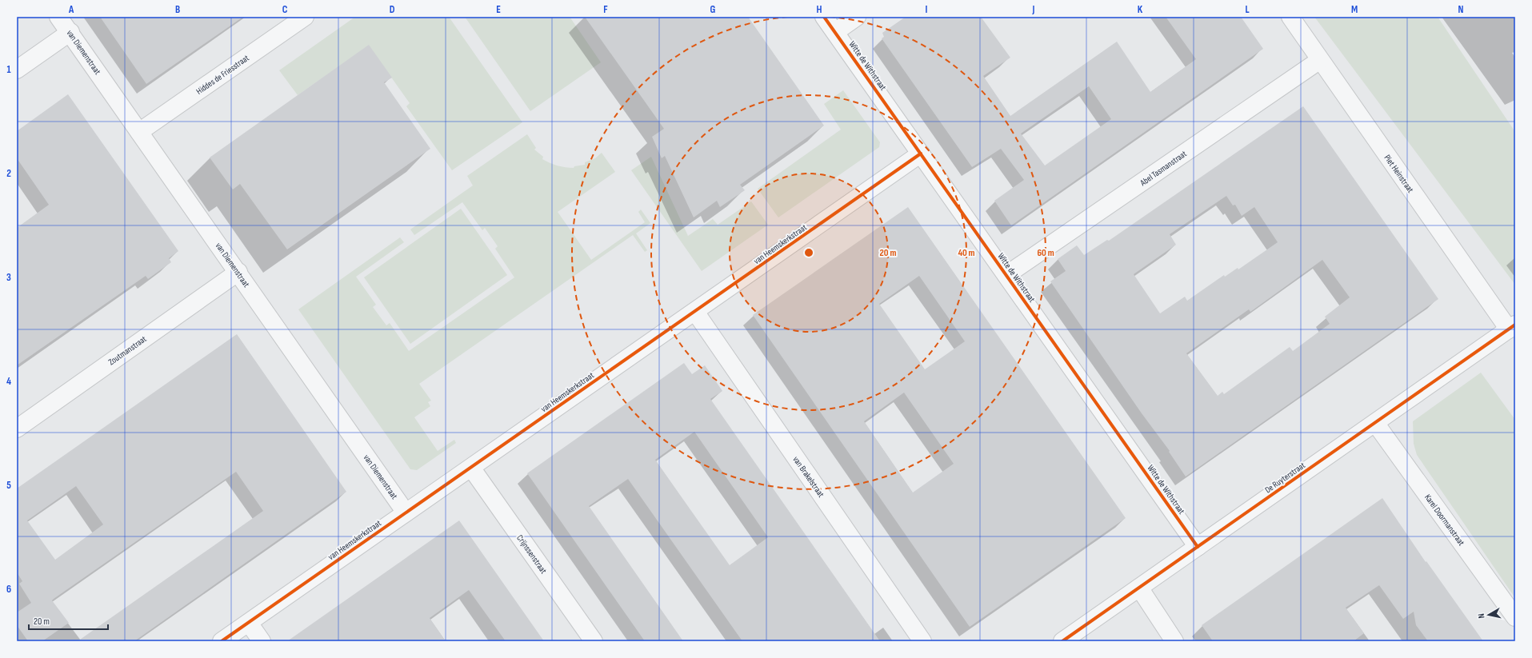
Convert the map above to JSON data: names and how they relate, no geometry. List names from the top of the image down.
{
  "streets": {
    "street": [
      "van Diemenstraat",
      "Witte de Withstraat",
      "Hiddes de Friesstraat",
      "Abel Tasmanstraat",
      "Piet Heinstraat",
      "van Heemskerkstraat",
      "Zoutmanstraat",
      "van Brakelstraat",
      "De Ruyterstraat",
      "Karel Doormanstraat",
      "Crijnssenstraat"
    ]
  },
  "crossings": [
    ["van Diemenstraat", "Hiddes de Friesstraat"],
    ["van Diemenstraat", "van Heemskerkstraat"],
    ["van Diemenstraat", "Zoutmanstraat"],
    ["Witte de Withstraat", "Abel Tasmanstraat"],
    ["Witte de Withstraat", "van Heemskerkstraat"],
    ["Witte de Withstraat", "De Ruyterstraat"],
    ["Abel Tasmanstraat", "Piet Heinstraat"],
    ["Piet Heinstraat", "De Ruyterstraat"],
    ["van Heemskerkstraat", "van Brakelstraat"],
    ["van Heemskerkstraat", "Crijnssenstraat"],
    ["De Ruyterstraat", "Karel Doormanstraat"]
  ],
  "scale_bar": "20 m",
  "north": "left",
  "grid": {
    "columns": [
      "A",
      "B",
      "C",
      "D",
      "E",
      "F",
      "G",
      "H",
      "I",
      "J",
      "K",
      "L",
      "M",
      "N"
    ],
    "rows": [
      "1",
      "2",
      "3",
      "4",
      "5",
      "6"
    ]
  },
  "rings": ["20 m", "40 m", "60 m"]
}
